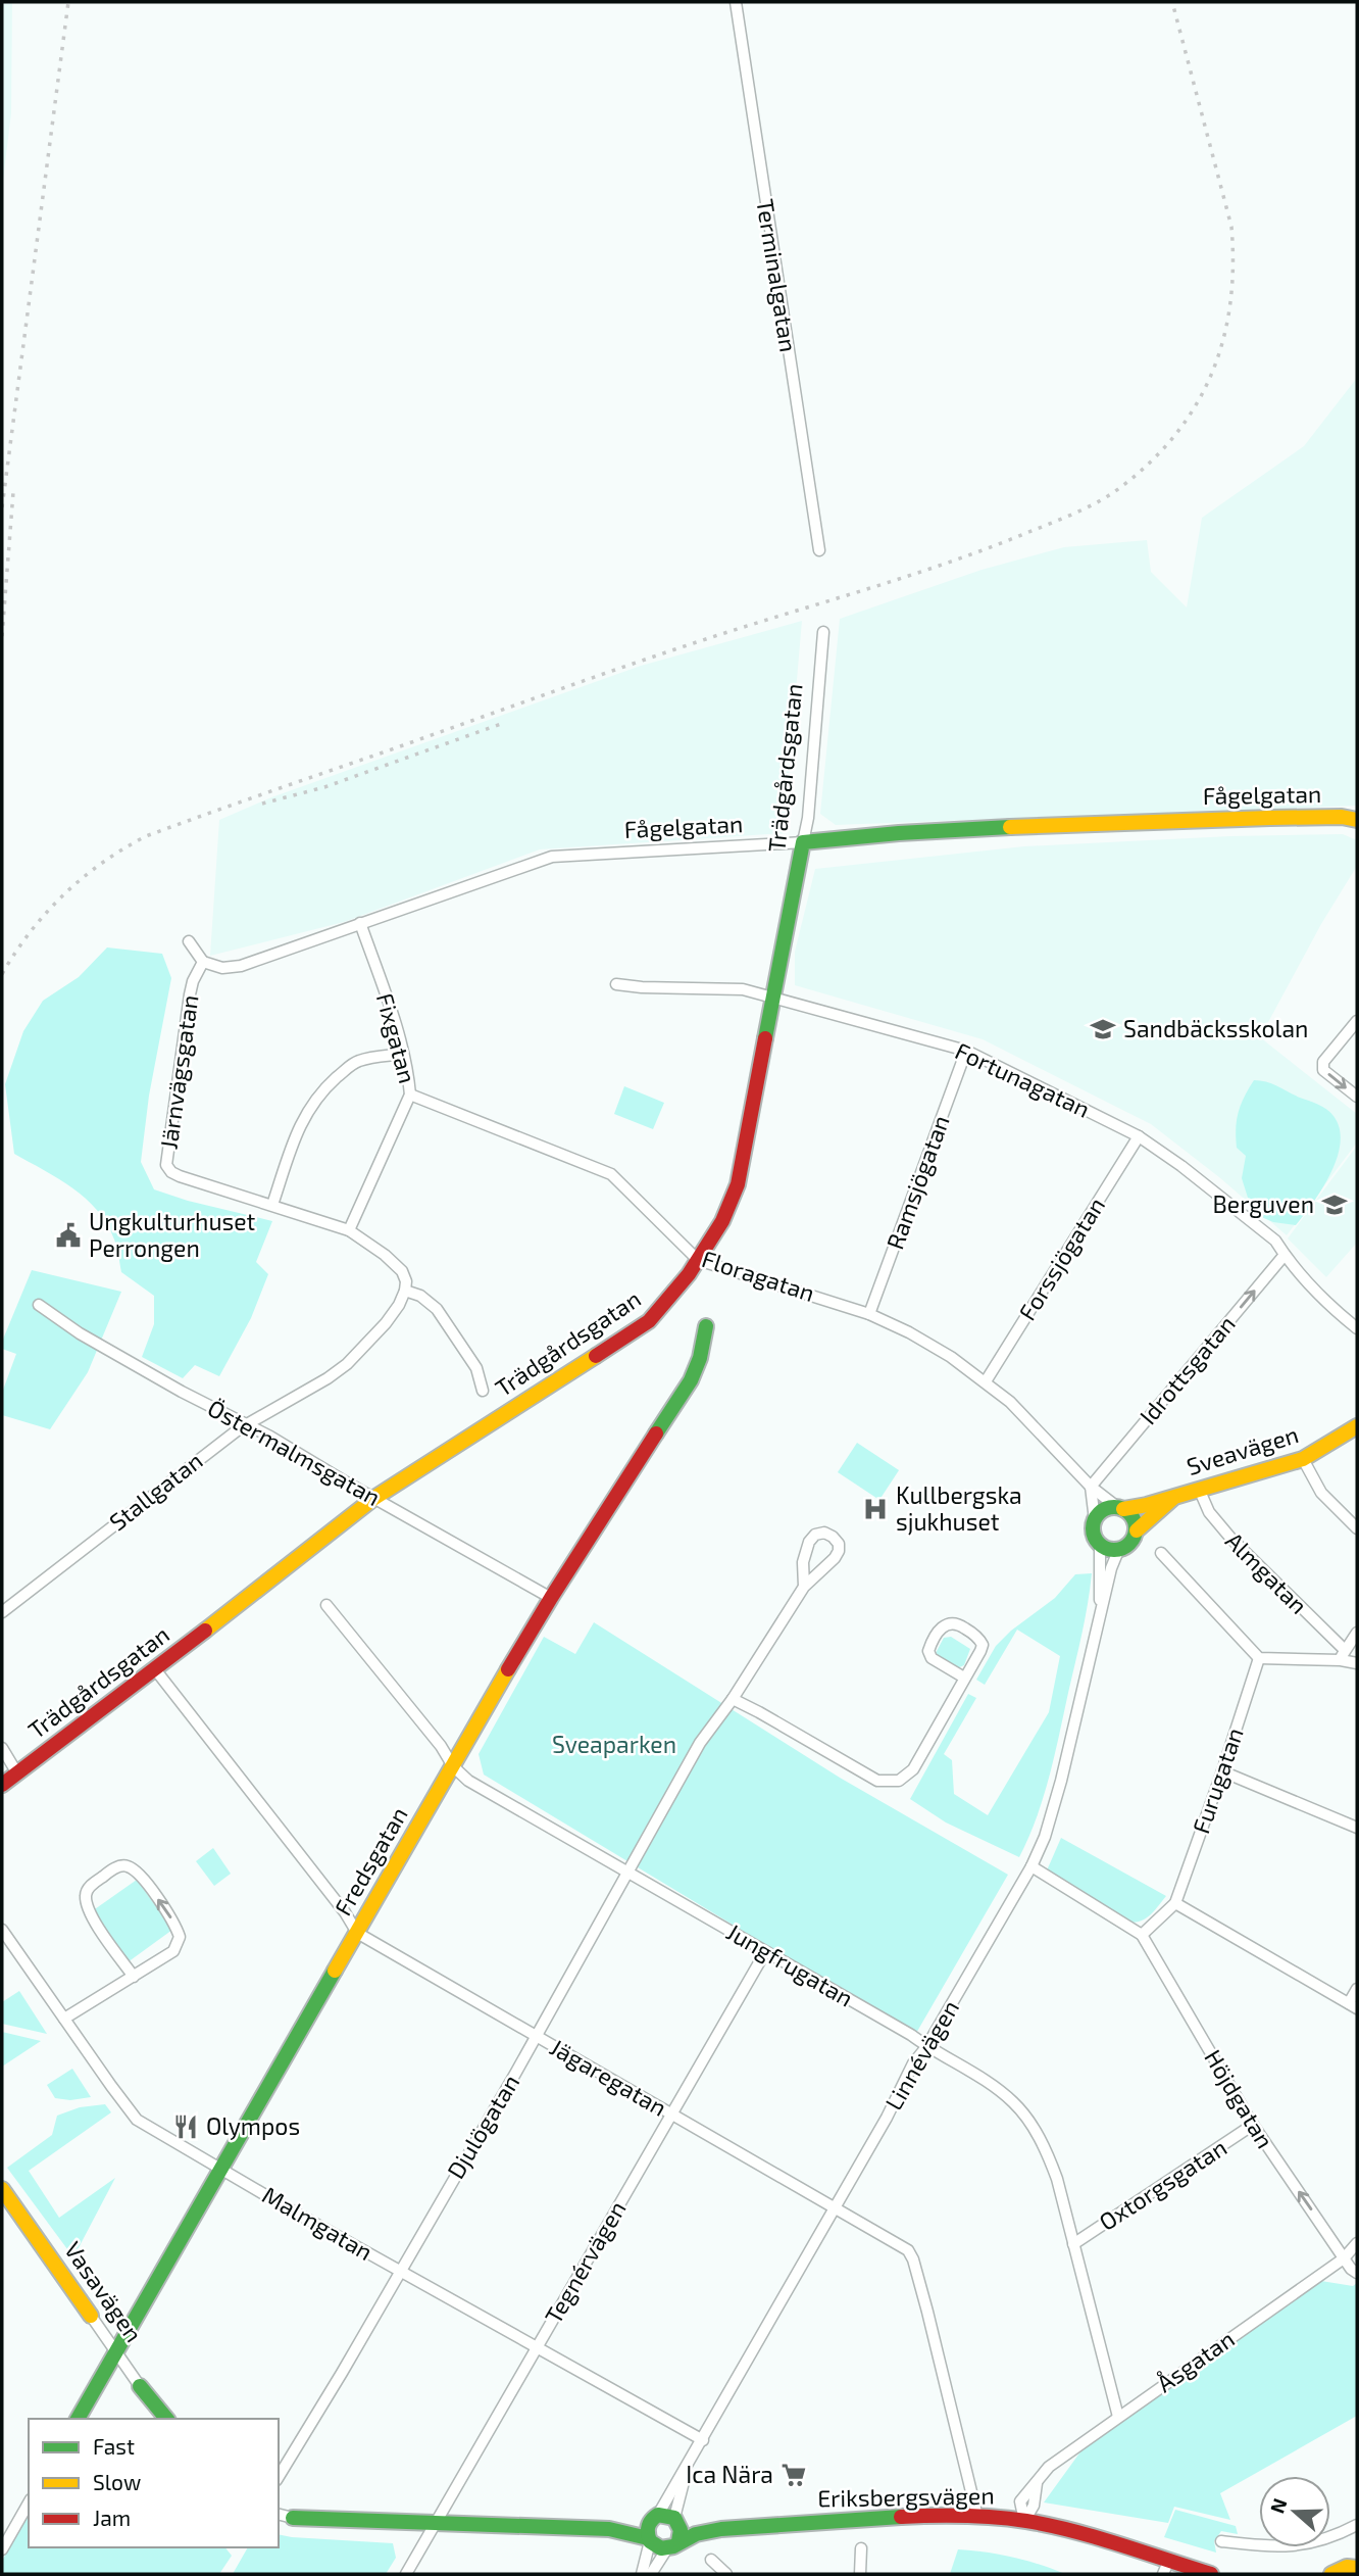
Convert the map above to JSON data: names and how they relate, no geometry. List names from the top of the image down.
{
  "streets": {
    "street": [
      "Terminalgatan",
      "Trädgårdsgatan",
      "Fågelgatan",
      "Fixgatan",
      "Järnvägsgatan",
      "Fortunagatan",
      "Ramsjögatan",
      "Forssjögatan",
      "Floragatan",
      "Idrottsgatan",
      "Sveavägen",
      "Östermalmsgatan",
      "Stallgatan",
      "Almgatan",
      "Furugatan",
      "Fredsgatan",
      "Jungfrugatan",
      "Linnévägen",
      "Jägaregatan",
      "Höjdgatan",
      "Djulögatan",
      "Oxtorgsgatan",
      "Malmgatan",
      "Tegnérvägen",
      "Vasavägen",
      "Åsgatan",
      "Eriksbergsvägen"
    ]
  },
  "crossings": [
    ["Trädgårdsgatan", "Fågelgatan"],
    ["Trädgårdsgatan", "Fortunagatan"],
    ["Trädgårdsgatan", "Floragatan"],
    ["Trädgårdsgatan", "Östermalmsgatan"],
    ["Trädgårdsgatan", "Jägaregatan"],
    ["Fågelgatan", "Fixgatan"],
    ["Fågelgatan", "Järnvägsgatan"],
    ["Fixgatan", "Floragatan"],
    ["Fortunagatan", "Ramsjögatan"],
    ["Fortunagatan", "Forssjögatan"],
    ["Fortunagatan", "Idrottsgatan"],
    ["Ramsjögatan", "Floragatan"],
    ["Forssjögatan", "Floragatan"],
    ["Floragatan", "Idrottsgatan"],
    ["Floragatan", "Sveavägen"],
    ["Floragatan", "Linnévägen"],
    ["Sveavägen", "Almgatan"],
    ["Sveavägen", "Linnévägen"],
    ["Östermalmsgatan", "Stallgatan"],
    ["Östermalmsgatan", "Fredsgatan"],
    ["Fredsgatan", "Jungfrugatan"],
    ["Fredsgatan", "Jägaregatan"],
    ["Fredsgatan", "Malmgatan"],
    ["Fredsgatan", "Vasavägen"],
    ["Jungfrugatan", "Linnévägen"],
    ["Jungfrugatan", "Djulögatan"],
    ["Jungfrugatan", "Oxtorgsgatan"],
    ["Jungfrugatan", "Tegnérvägen"],
    ["Jungfrugatan", "Åsgatan"],
    ["Linnévägen", "Jägaregatan"],
    ["Linnévägen", "Höjdgatan"],
    ["Linnévägen", "Malmgatan"],
    ["Linnévägen", "Eriksbergsvägen"],
    ["Jägaregatan", "Djulögatan"],
    ["Jägaregatan", "Tegnérvägen"],
    ["Jägaregatan", "Eriksbergsvägen"],
    ["Höjdgatan", "Oxtorgsgatan"],
    ["Höjdgatan", "Åsgatan"],
    ["Djulögatan", "Malmgatan"],
    ["Malmgatan", "Tegnérvägen"],
    ["Åsgatan", "Eriksbergsvägen"]
  ],
  "one_way": ["Idrottsgatan"],
  "parks": ["Sveaparken"],
  "places": {
    "school or university": ["Sandbäcksskolan", "Berguven"],
    "public building": ["Ungkulturhuset Perrongen"],
    "hospital": ["Kullbergska sjukhuset"],
    "restaurant": ["Olympos"],
    "supermarket": ["Ica Nära"]
  },
  "legend": ["Fast", "Slow", "Jam"],
  "north": "left"
}
